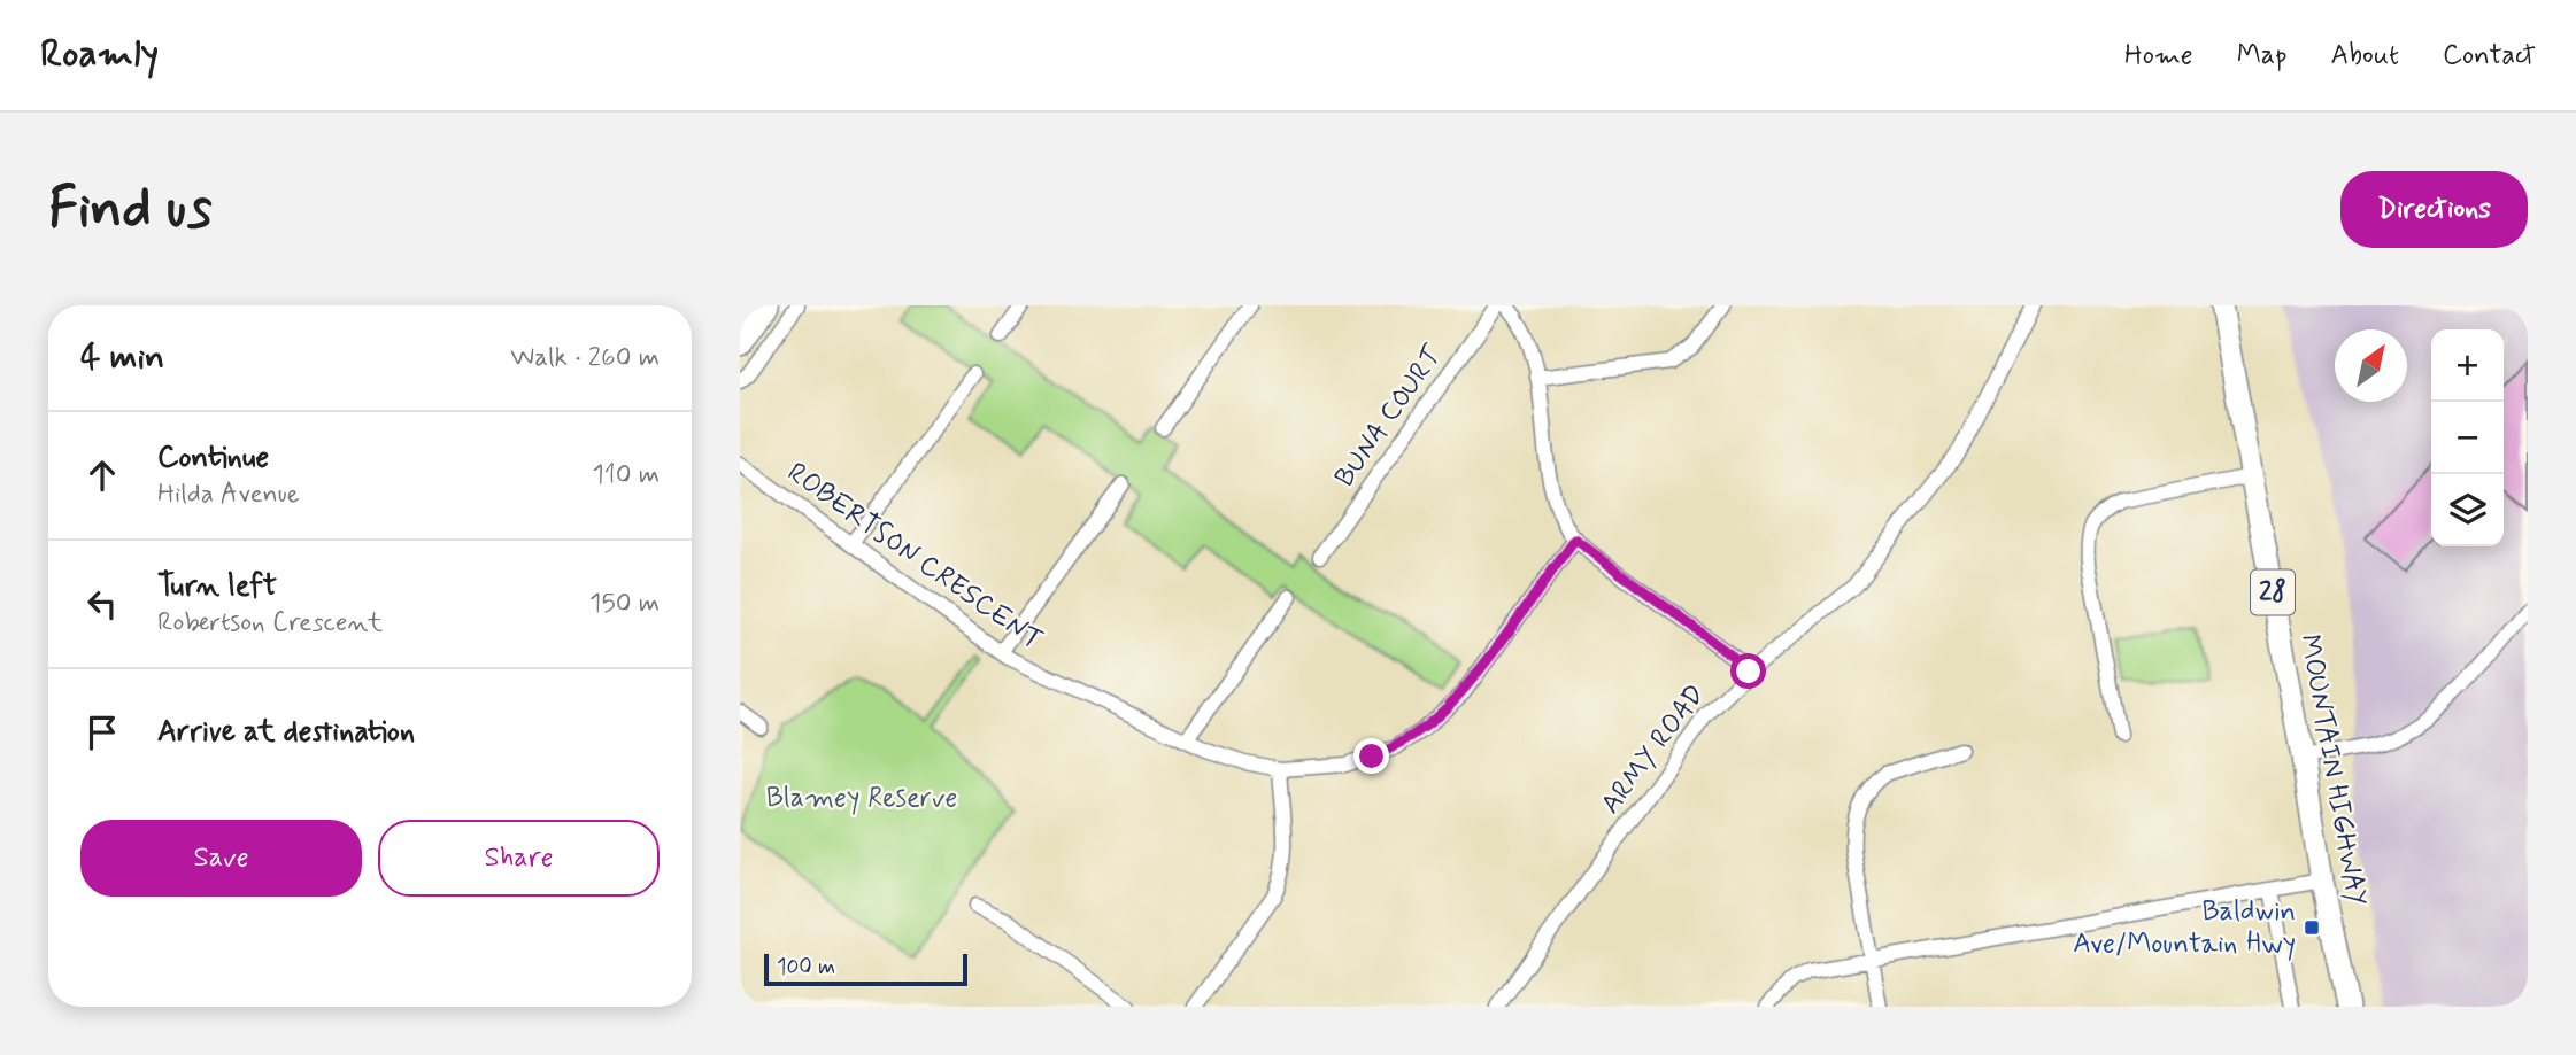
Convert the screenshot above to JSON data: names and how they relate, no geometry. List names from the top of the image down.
{
  "streets": {
    "main road": ["28", "MOUNTAIN HIGHWAY"],
    "street": ["BUNA COURT", "ROBERTSON CRESCENT", "ARMY ROAD"]
  },
  "parks": ["Blamey Reserve"],
  "places": {
    "transit": ["Baldwin Ave/Mountain Hwy"]
  },
  "scale_bar": "100 m",
  "north": "top right",
  "page": {
    "header": "Roamly",
    "nav": [
      "Home",
      "Map",
      "About",
      "Contact"
    ],
    "buttons": [
      "Directions",
      ["Save", "Share"]
    ],
    "title": "Find us",
    "heading": ["4 min", "Walk · 260 m"],
    "map_buttons": ["+", "−"],
    "list": [
      ["Continue", "Hilda Avenue", "110 m"],
      ["Turn left", "Robertson Crescent", "150 m"],
      "Arrive at destination"
    ],
    "scale": "100 m"
  }
}
